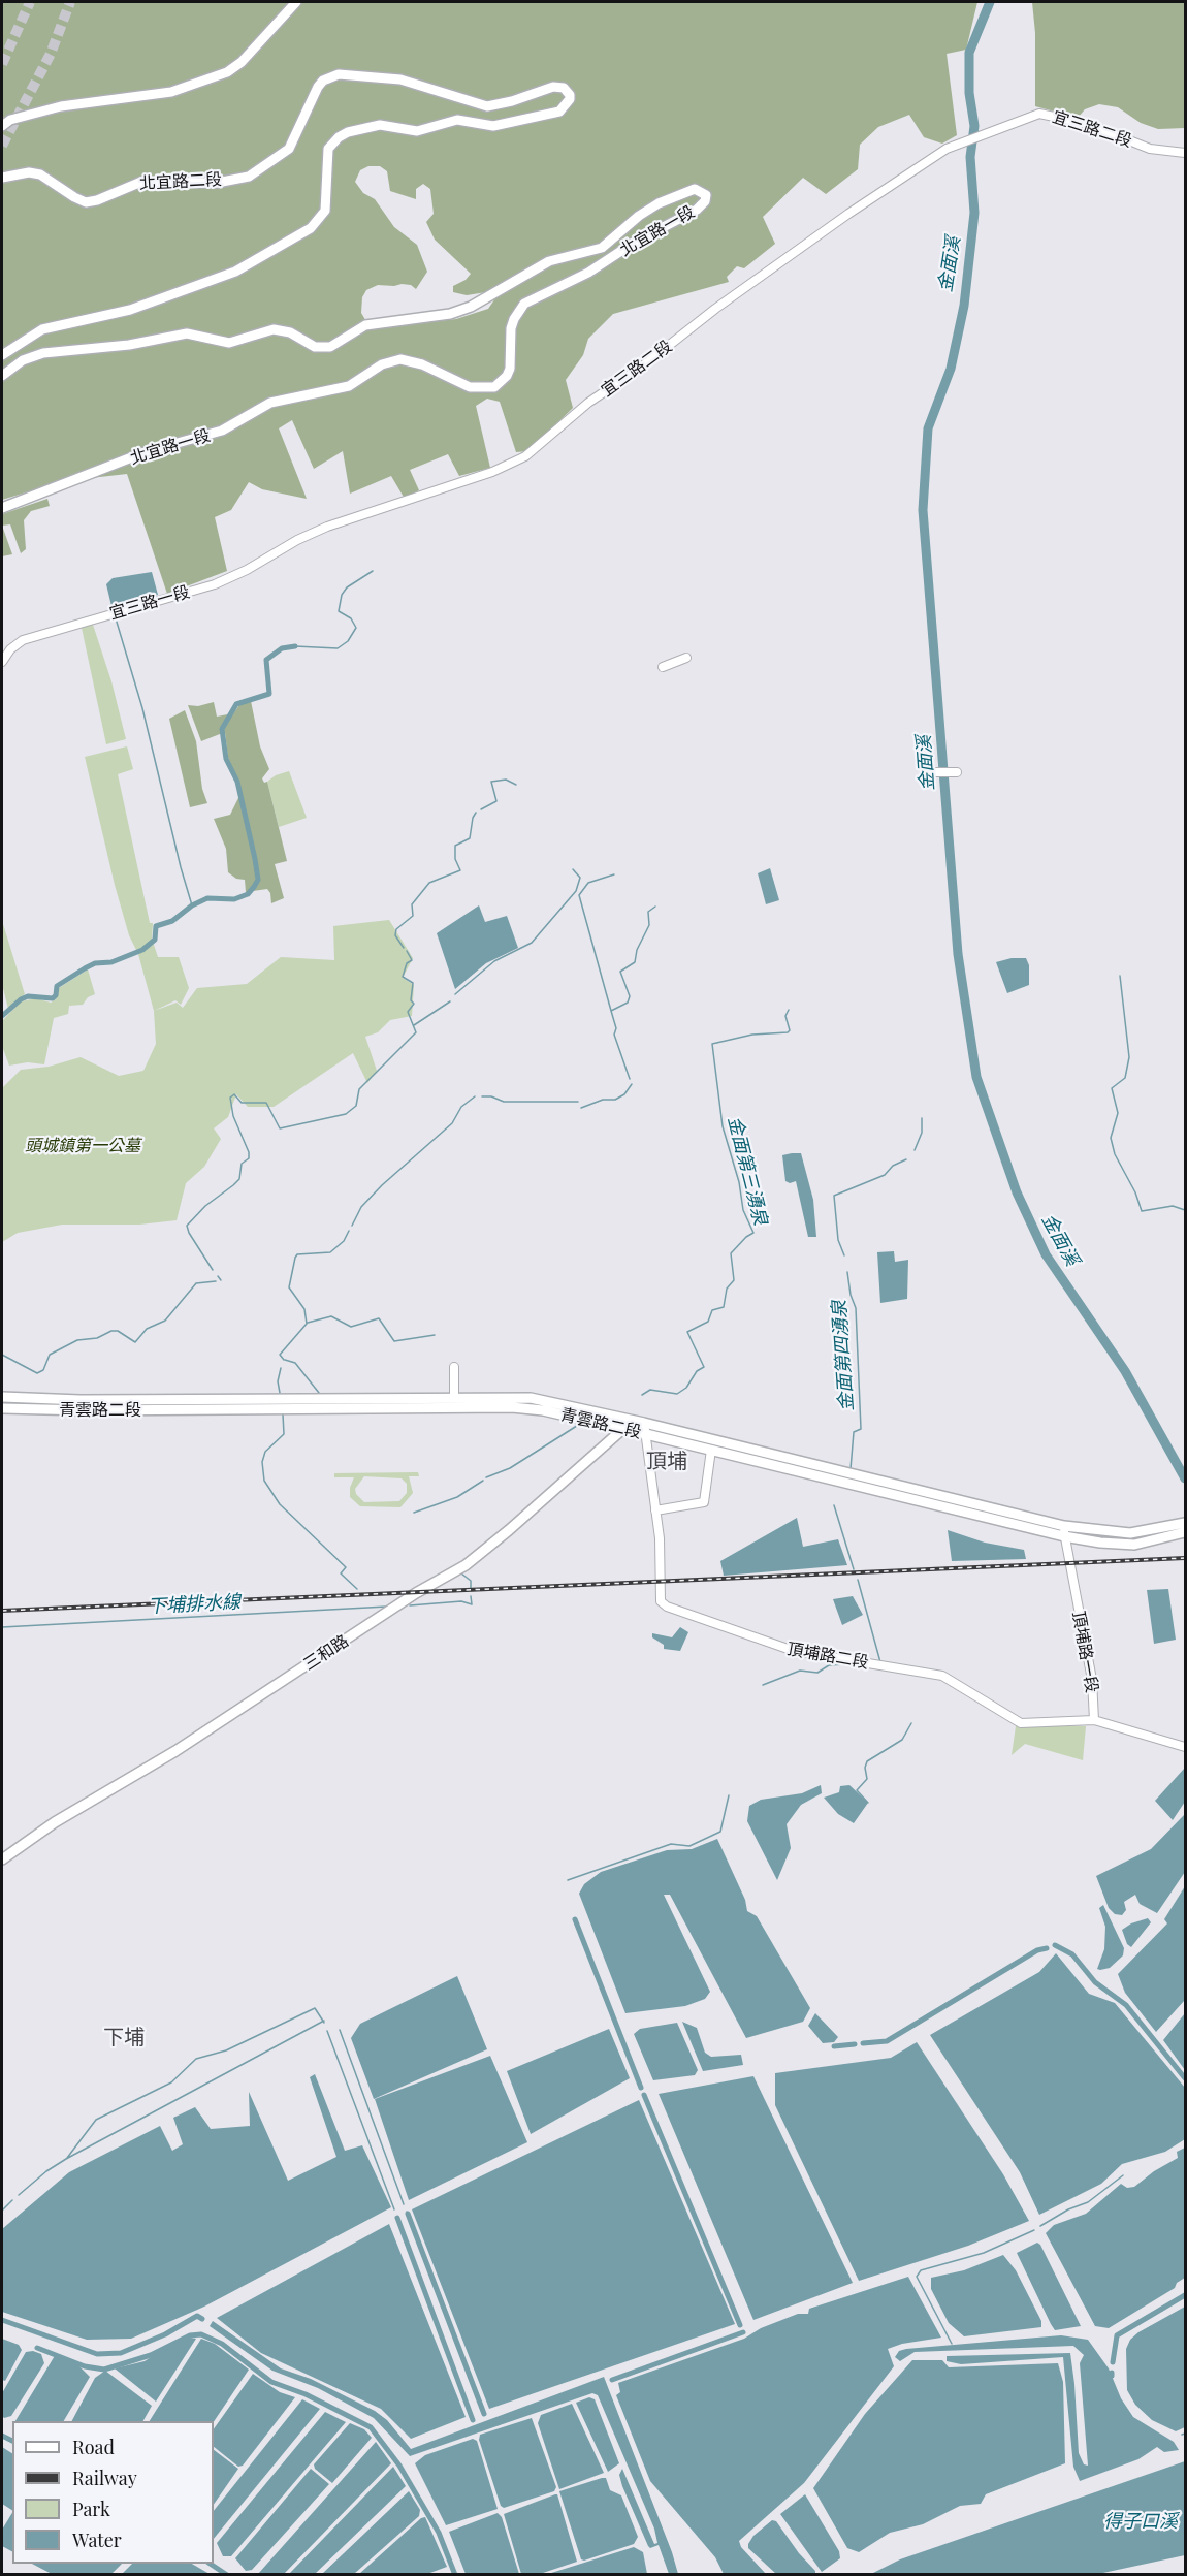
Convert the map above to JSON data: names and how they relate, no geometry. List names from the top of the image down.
{
  "streets": {
    "main road": [
      "北宜路二段",
      "北宜路一段",
      "青雲路二段",
      "三和路"
    ],
    "street": [
      "宜三路二段",
      "宜三路一段",
      "頂埔路一段",
      "頂埔路二段"
    ]
  },
  "crossings": [
    ["宜三路二段", "宜三路一段"],
    ["青雲路二段", "頂埔路一段"],
    ["青雲路二段", "三和路"],
    ["青雲路二段", "頂埔路二段"],
    ["頂埔路一段", "頂埔路二段"]
  ],
  "districts": ["頂埔", "下埔"],
  "water": [
    "金面溪",
    "金面第三湧泉",
    "金面第四湧泉",
    "下埔排水線",
    "得子口溪"
  ],
  "parks": ["頭城鎮第一公墓"],
  "legend": [
    "Road",
    "Railway",
    "Park",
    "Water"
  ]
}
